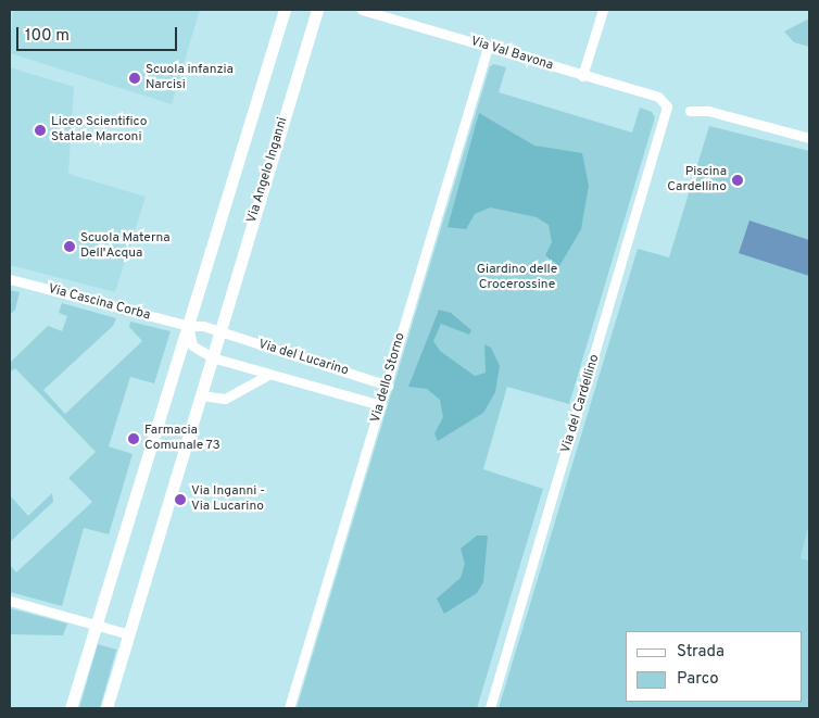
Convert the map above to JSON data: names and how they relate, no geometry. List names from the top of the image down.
{
  "streets": {
    "street": [
      "Via Val Bavona",
      "Via Angelo Inganni",
      "Via Cascina Corba",
      "Via del Lucarino",
      "Via dello Storno",
      "Via del Cardellino"
    ]
  },
  "crossings": [
    ["Via Val Bavona", "Via dello Storno"],
    ["Via Val Bavona", "Via del Cardellino"],
    ["Via Angelo Inganni", "Via del Lucarino"],
    ["Via del Lucarino", "Via dello Storno"]
  ],
  "parks": ["Giardino delle Crocerossine"],
  "places": [
    "Scuola infanzia Narcisi",
    "Liceo Scientifico Statale Marconi",
    "Piscina Cardellino",
    "Scuola Materna Dell'Acqua",
    "Farmacia Comunale 73",
    "Via Inganni - Via Lucarino"
  ],
  "legend": ["Strada", "Parco"],
  "scale_bar": "100 m"
}
